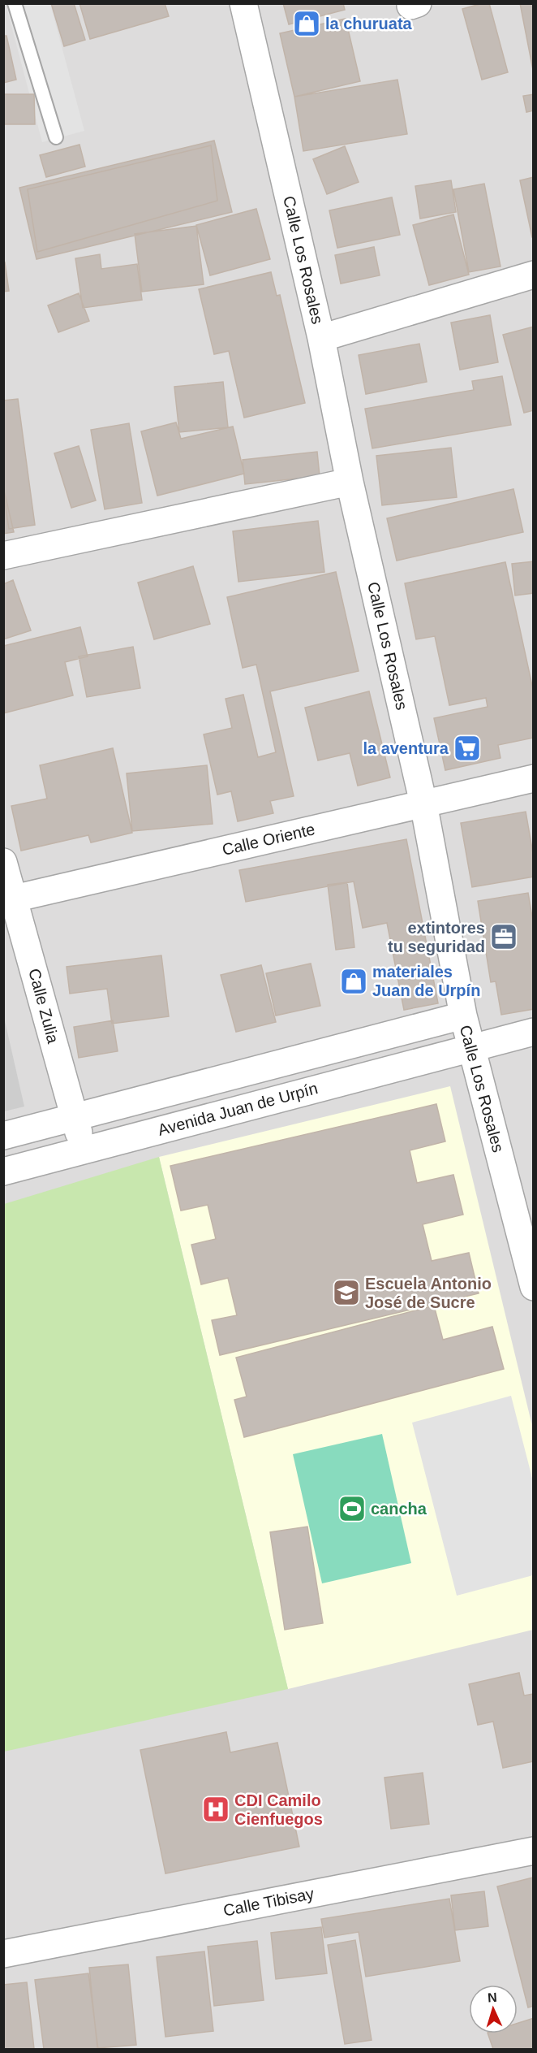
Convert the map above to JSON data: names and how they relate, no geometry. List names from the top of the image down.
{
  "streets": {
    "street": [
      "Calle Los Rosales",
      "Calle Oriente",
      "Calle Zulia",
      "Avenida Juan de Urpín",
      "Calle Tibisay"
    ]
  },
  "crossings": [
    ["Calle Los Rosales", "Calle Oriente"],
    ["Calle Los Rosales", "Avenida Juan de Urpín"],
    ["Calle Oriente", "Calle Zulia"],
    ["Calle Zulia", "Avenida Juan de Urpín"]
  ],
  "places": {
    "shop": ["la churuata", "materiales Juan de Urpín"],
    "supermarket": ["la aventura"],
    "office": ["extintores tu seguridad"],
    "school or university": ["Escuela Antonio José de Sucre"],
    "sports": ["cancha"],
    "hospital": ["CDI Camilo Cienfuegos"]
  },
  "north": "top"
}
